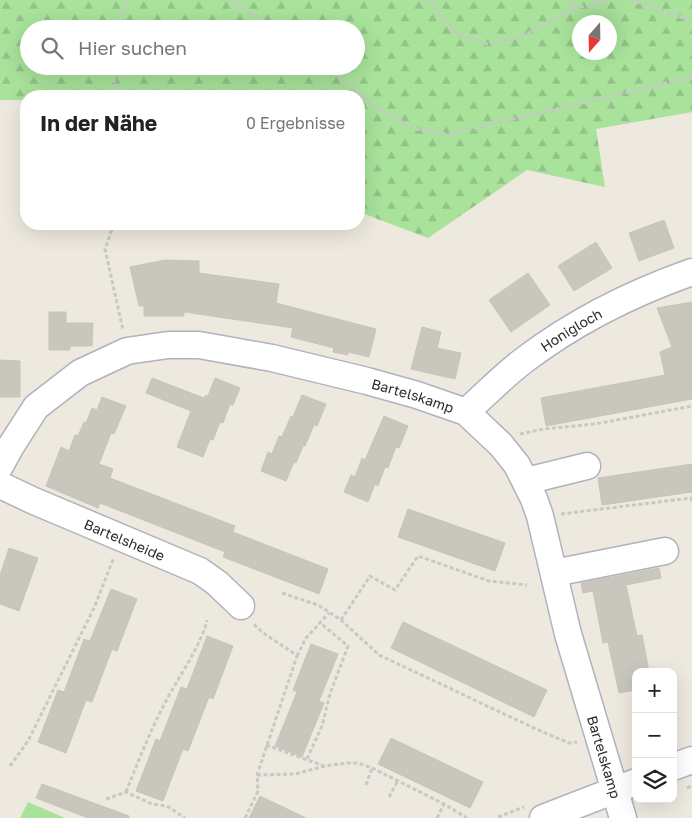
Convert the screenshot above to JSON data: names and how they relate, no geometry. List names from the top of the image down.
{
  "streets": {
    "street": ["Honigloch", "Bartelskamp", "Bartelsheide"]
  },
  "crossings": [
    ["Honigloch", "Bartelskamp"]
  ],
  "north": "bottom",
  "page": {
    "search": "Hier suchen",
    "heading": ["In der Nähe", "0 Ergebnisse"],
    "map_buttons": ["+", "−"]
  }
}
